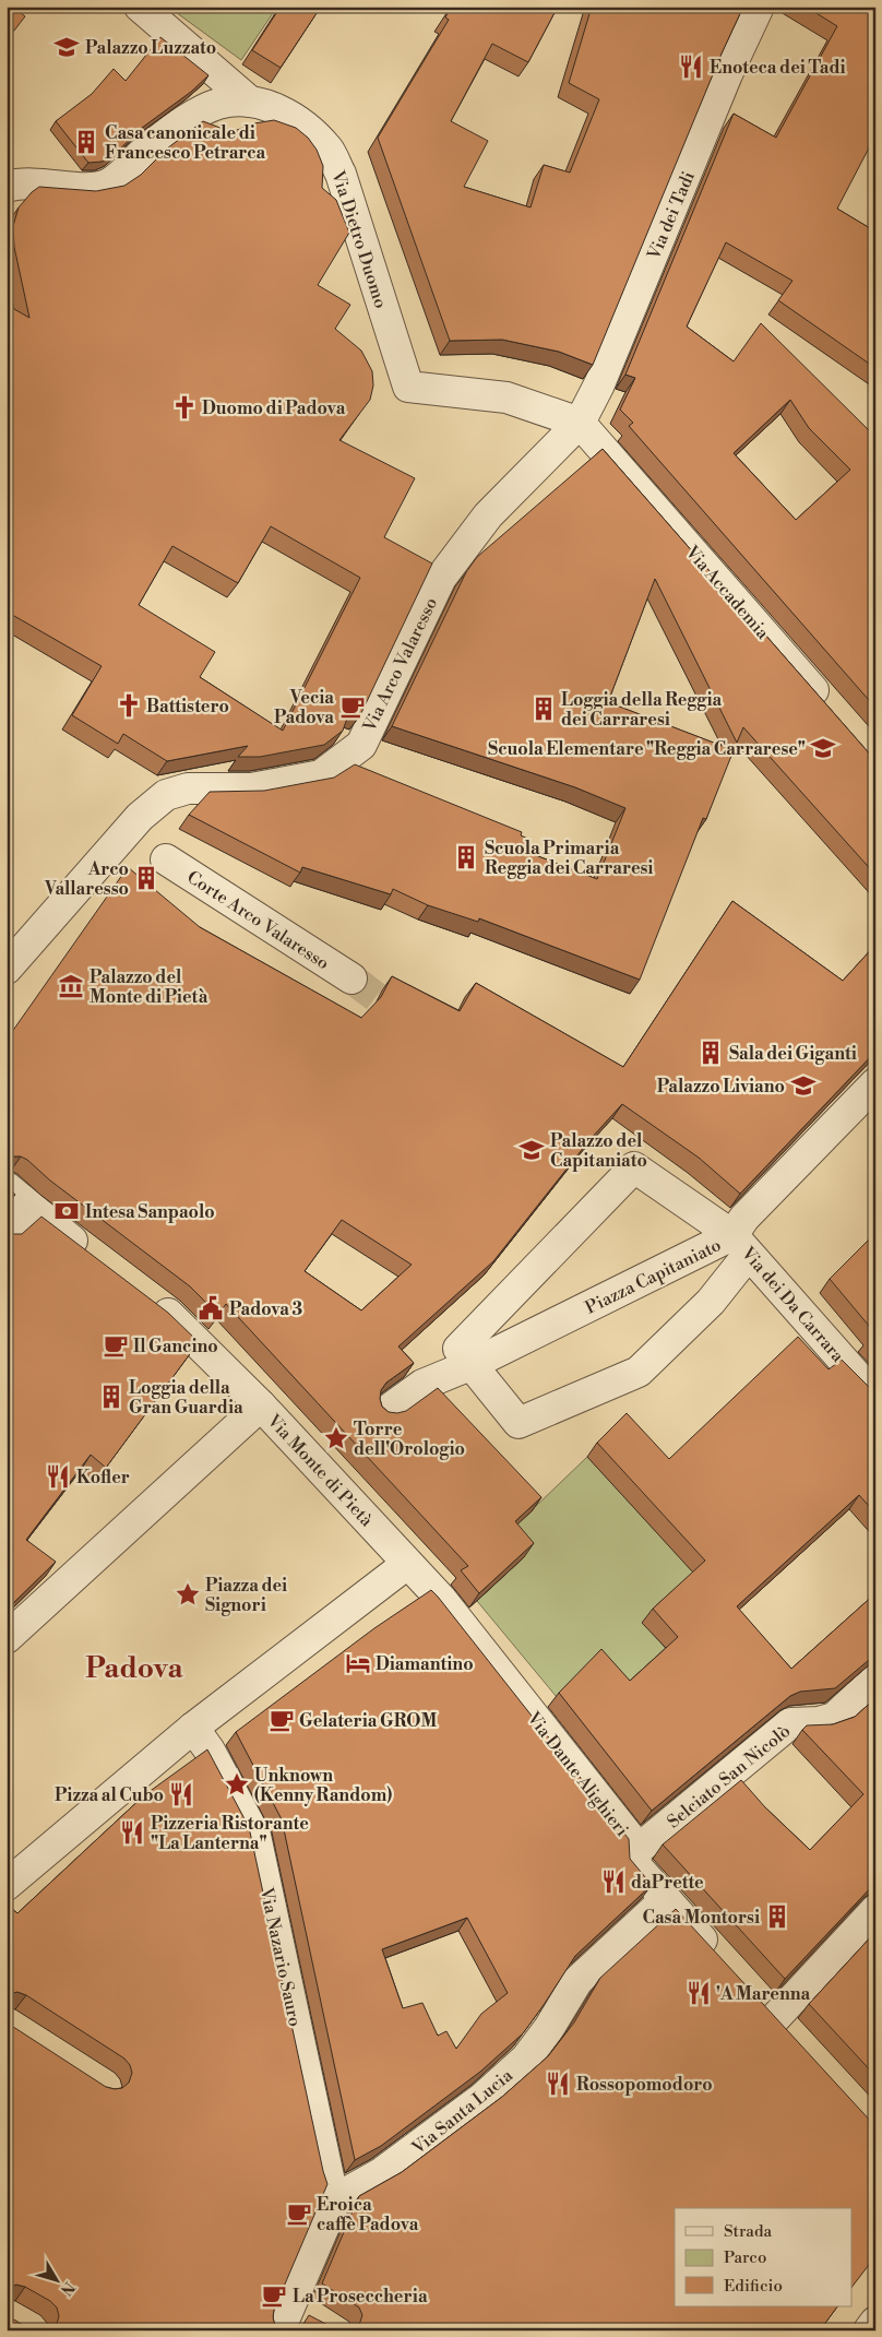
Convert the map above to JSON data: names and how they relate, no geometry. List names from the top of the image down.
{
  "streets": {
    "street": [
      "Via dei Tadi",
      "Via Dietro Duomo",
      "Via Accademia",
      "Via Arco Valaresso",
      "Corte Arco Valaresso",
      "Piazza Capitaniato",
      "Via dei Da Carrara",
      "Via Monte di Pietà",
      "Via Dante Alighieri",
      "Selciato San Nicolò",
      "Via Nazario Sauro",
      "Via Santa Lucia"
    ]
  },
  "crossings": [
    ["Via dei Tadi", "Via Dietro Duomo"],
    ["Via dei Tadi", "Via Accademia"],
    ["Via dei Tadi", "Via Arco Valaresso"],
    ["Via Dietro Duomo", "Via Accademia"],
    ["Via Dietro Duomo", "Via Arco Valaresso"],
    ["Via Accademia", "Via Arco Valaresso"],
    ["Piazza Capitaniato", "Via dei Da Carrara"],
    ["Via Monte di Pietà", "Via Dante Alighieri"],
    ["Via Dante Alighieri", "Selciato San Nicolò"],
    ["Via Dante Alighieri", "Via Santa Lucia"],
    ["Via Nazario Sauro", "Via Santa Lucia"]
  ],
  "districts": ["Padova"],
  "places": {
    "school or university": [
      "Palazzo Luzzato",
      "Scuola Elementare \"Reggia Carrarese\"",
      "Palazzo Liviano",
      "Palazzo del Capitaniato"
    ],
    "restaurant": [
      "Enoteca dei Tadi",
      "Kofler",
      "Pizza al Cubo",
      "Pizzeria Ristorante \"La Lanterna\"",
      "daPrette",
      "'A Marenna",
      "Rossopomodoro"
    ],
    "building": [
      "Casa canonicale di Francesco Petrarca",
      "Loggia della Reggia dei Carraresi",
      "Scuola Primaria Reggia dei Carraresi",
      "Arco Vallaresso",
      "Sala dei Giganti",
      "Loggia della Gran Guardia",
      "Casa Montorsi"
    ],
    "church": ["Duomo di Padova", "Battistero"],
    "cafe": [
      "Vecia Padova",
      "Il Gancino",
      "Gelateria GROM",
      "Eroica caffè Padova",
      "La Proseccheria"
    ],
    "museum": ["Palazzo del Monte di Pietà"],
    "bank": ["Intesa Sanpaolo"],
    "public building": ["Padova 3"],
    "place": ["Torre dell'Orologio", "Piazza dei Signori", "Unknown (Kenny Random)"],
    "hotel": ["Diamantino"]
  },
  "legend": ["Strada", "Parco", "Edificio"],
  "north": "bottom right"
}
